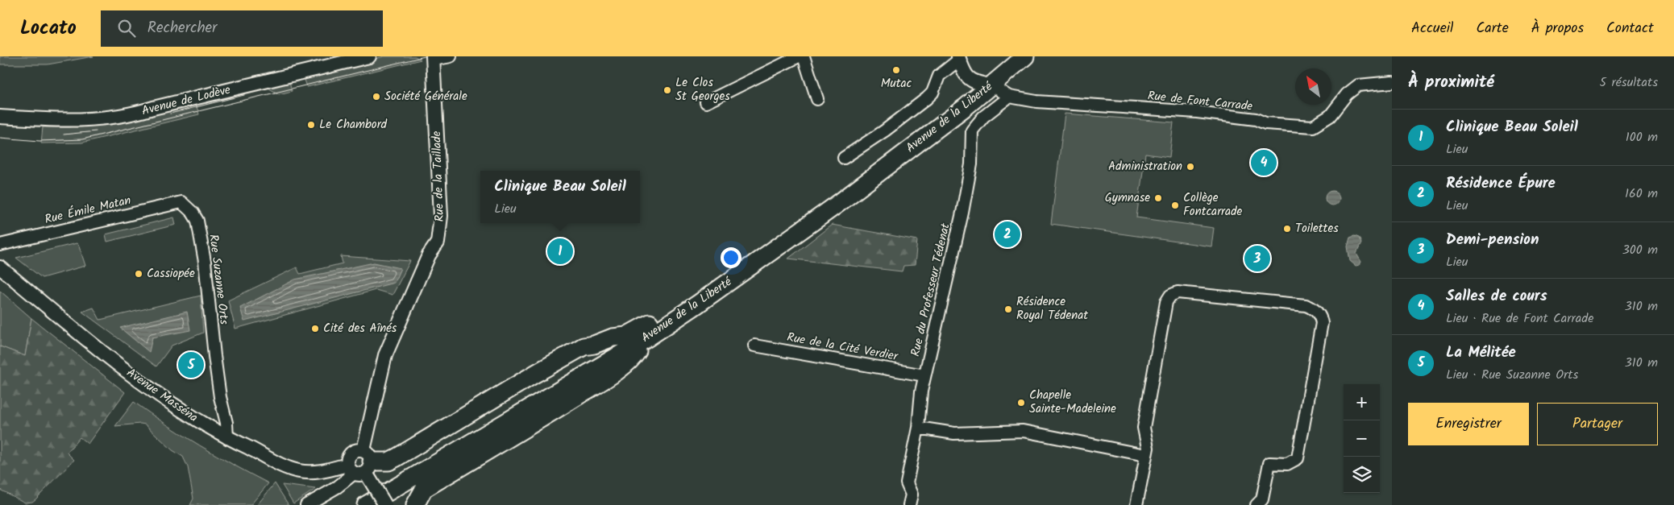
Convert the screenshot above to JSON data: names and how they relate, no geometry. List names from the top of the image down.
{
  "streets": {
    "main road": ["Avenue de la Liberté"],
    "street": [
      "Avenue de Lodève",
      "Rue de Font Carrade",
      "Rue de la Taillade",
      "Rue Émile Matan",
      "Rue Suzanne Orts",
      "Rue du Professeur Tédenat",
      "Rue de la Cité Verdier",
      "Avenue Masséna"
    ]
  },
  "crossings": [
    ["Rue de Font Carrade", "Avenue de la Liberté"],
    ["Rue de Font Carrade", "Rue du Professeur Tédenat"],
    ["Rue de la Taillade", "Avenue Masséna"],
    ["Rue Émile Matan", "Rue Suzanne Orts"],
    ["Rue Suzanne Orts", "Avenue Masséna"],
    ["Rue du Professeur Tédenat", "Rue de la Cité Verdier"]
  ],
  "places": [
    "Mutac",
    "Le Clos St Georges",
    "Société Générale",
    "Le Chambord",
    "Administration",
    "Gymnase",
    "Collège Fontcarrade",
    "Toilettes",
    "Cassiopée",
    "Résidence Royal Tédenat",
    "Cité des Aînés",
    "Chapelle Sainte-Madeleine"
  ],
  "north": "top left",
  "page": {
    "header": "Locato",
    "search": "Rechercher",
    "nav": [
      "Accueil",
      "Carte",
      "À propos",
      "Contact"
    ],
    "heading": ["À proximité", "5 résultats"],
    "list": [
      {
        "mark": "1",
        "name": "Clinique Beau Soleil",
        "note": "Lieu",
        "value": "100 m"
      },
      {
        "mark": "2",
        "name": "Résidence Épure",
        "note": "Lieu",
        "value": "160 m"
      },
      {
        "mark": "3",
        "name": "Demi-pension",
        "note": "Lieu",
        "value": "300 m"
      },
      {
        "mark": "4",
        "name": "Salles de cours",
        "note": "Lieu · Rue de Font Carrade",
        "value": "310 m"
      },
      {
        "mark": "5",
        "name": "La Mélitée",
        "note": "Lieu · Rue Suzanne Orts",
        "value": "310 m"
      }
    ],
    "pins": [
      "4",
      "2",
      "1",
      "3",
      "5"
    ],
    "popup": ["Clinique Beau Soleil", "Lieu"],
    "map_buttons": ["+", "−"],
    "buttons": ["Enregistrer", "Partager"]
  }
}
